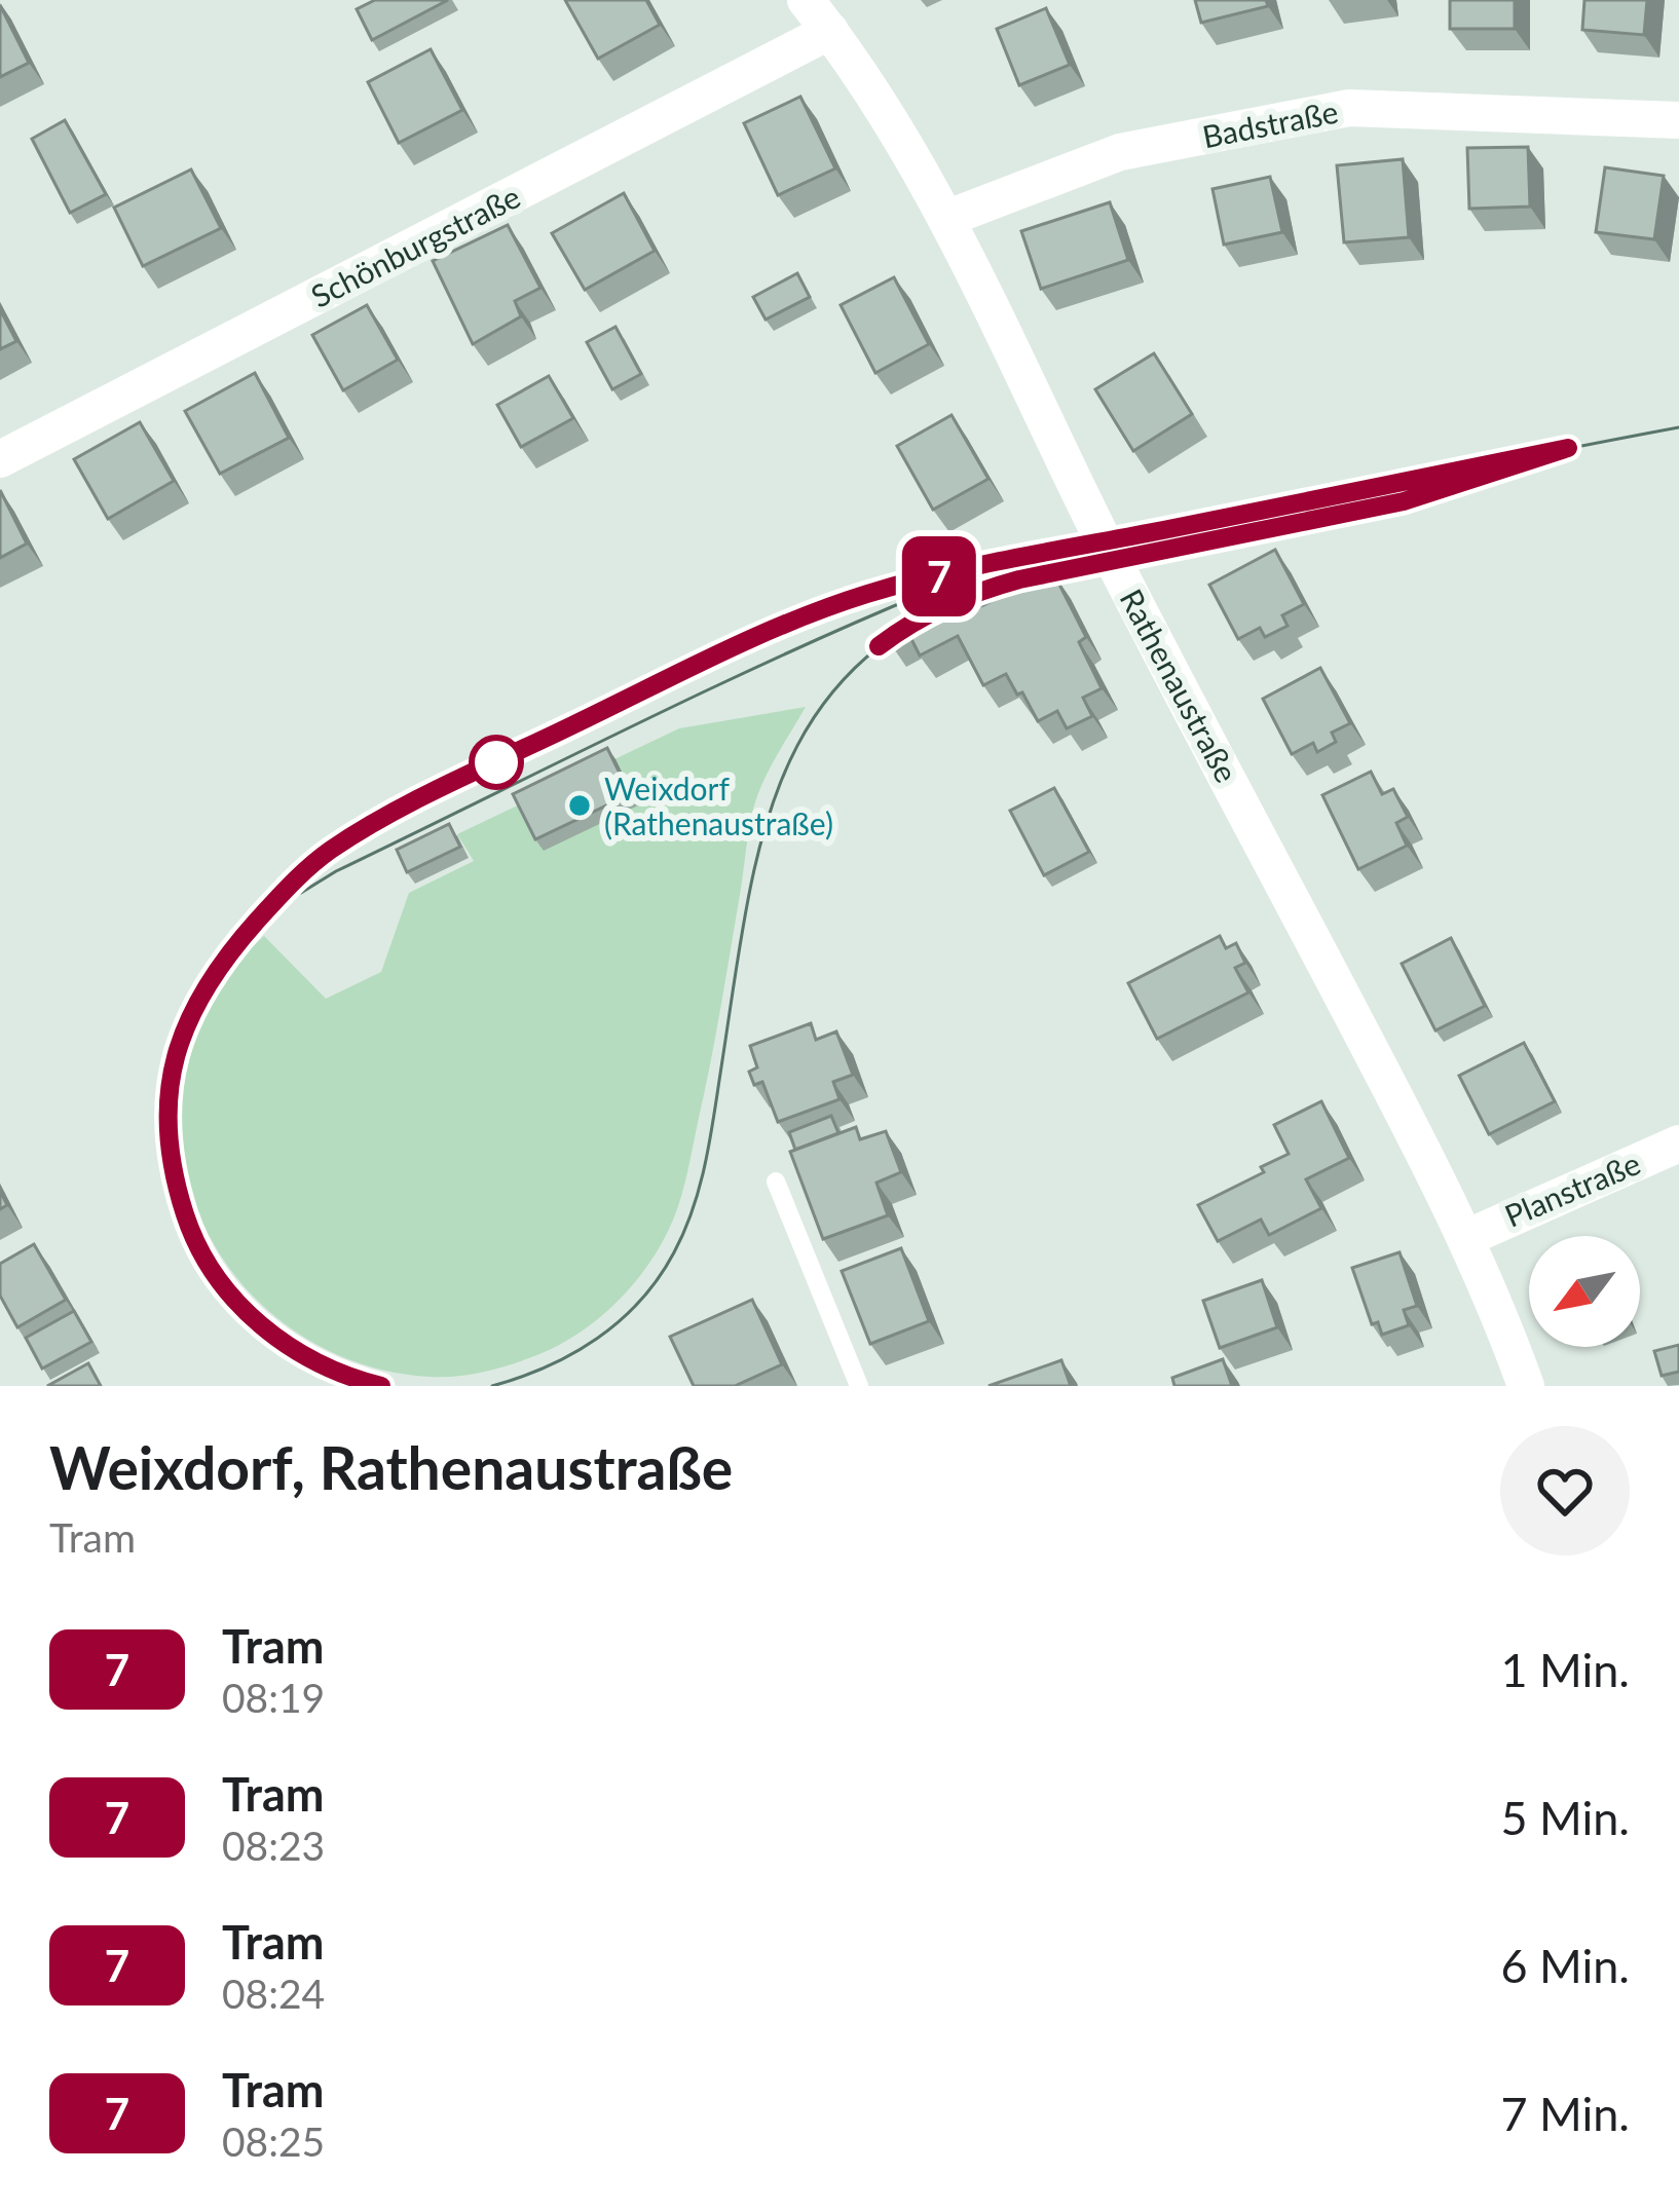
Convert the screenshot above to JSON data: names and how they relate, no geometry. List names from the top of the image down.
{
  "streets": {
    "street": [
      "Badstraße",
      "Schönburgstraße",
      "Rathenaustraße",
      "Planstraße"
    ]
  },
  "crossings": [
    ["Badstraße", "Rathenaustraße"],
    ["Schönburgstraße", "Rathenaustraße"],
    ["Rathenaustraße", "Planstraße"]
  ],
  "places": ["Weixdorf (Rathenaustraße)"],
  "lines": ["tram line 7"],
  "north": "bottom left",
  "page": {
    "on_map": "7",
    "heading": ["Weixdorf, Rathenaustraße", "Tram"],
    "list": [
      {
        "mark": "7",
        "name": "Tram",
        "note": "08:19",
        "value": "1 Min."
      },
      {
        "mark": "7",
        "name": "Tram",
        "note": "08:23",
        "value": "5 Min."
      },
      {
        "mark": "7",
        "name": "Tram",
        "note": "08:24",
        "value": "6 Min."
      },
      {
        "mark": "7",
        "name": "Tram",
        "note": "08:25",
        "value": "7 Min."
      }
    ]
  }
}
